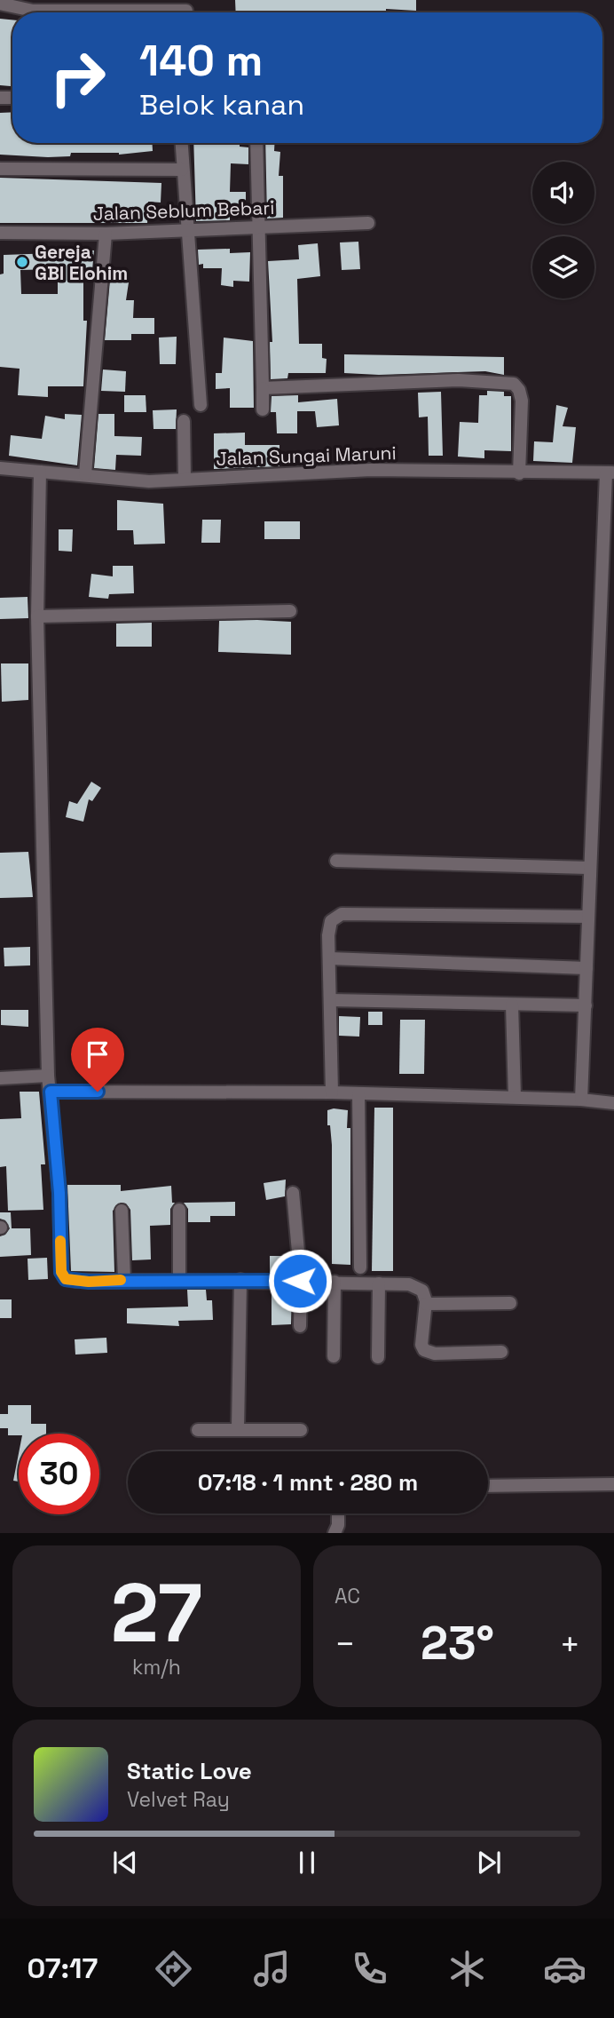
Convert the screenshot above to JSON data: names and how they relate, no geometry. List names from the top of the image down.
{
  "streets": {
    "street": ["Jalan Seblum Bebari", "Jalan Sungai Maruni"]
  },
  "places": ["Gereja GBI Elohim"],
  "page": {
    "turn": ["140 m", "Belok kanan"],
    "limit": "30",
    "trip": "07:18 · 1 mnt · 280 m",
    "tile": [
      ["27", "km/h"],
      "AC"
    ],
    "heat": ["−", "23°", "+"],
    "song": ["Static Love", "Velvet Ray"],
    "tabs": "07:17"
  }
}
